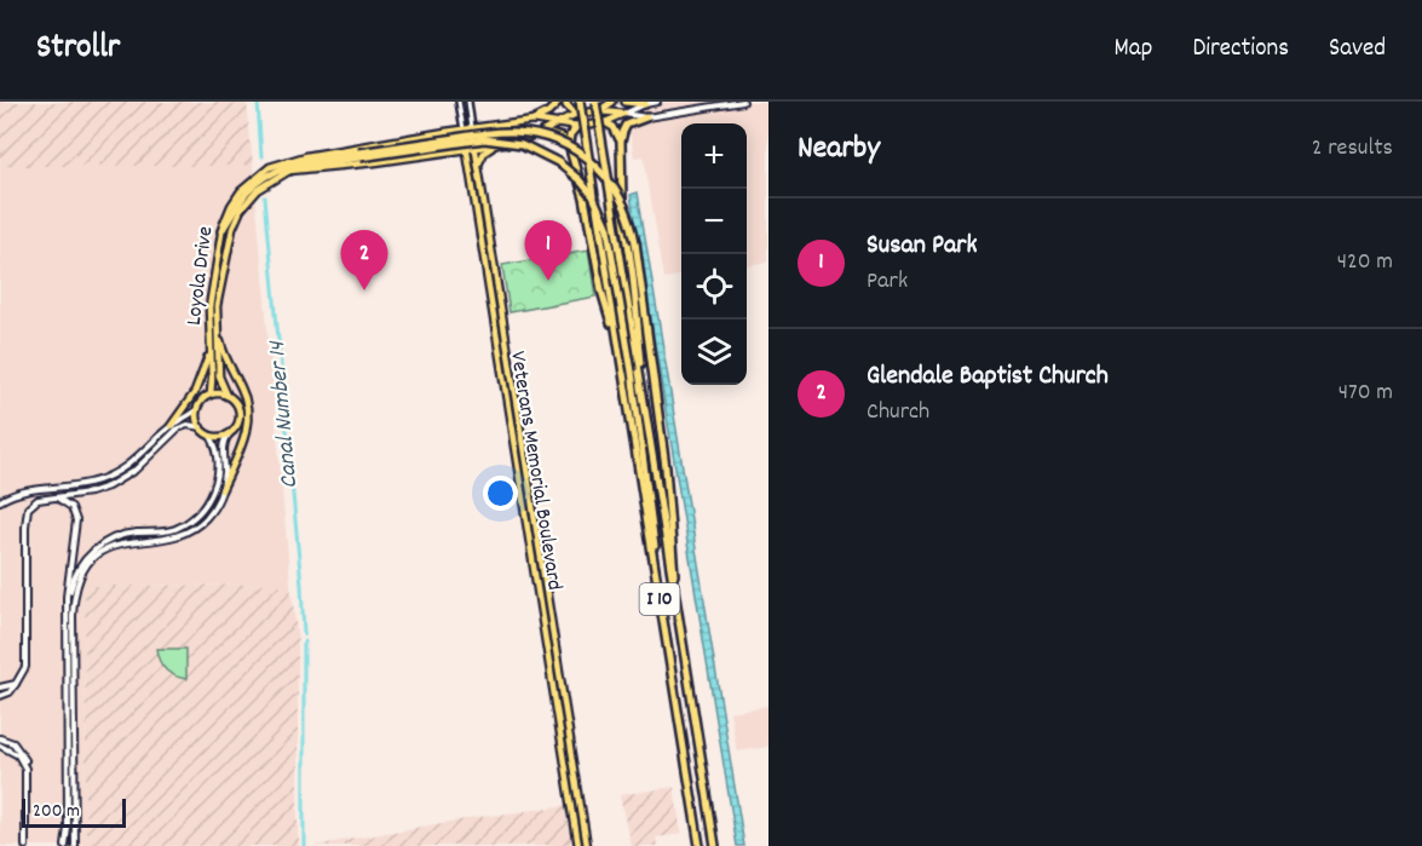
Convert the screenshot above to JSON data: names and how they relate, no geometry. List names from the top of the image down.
{
  "streets": {
    "highway": ["I 10"],
    "main road": ["Loyola Drive", "Veterans Memorial Boulevard"]
  },
  "crossings": [
    ["Loyola Drive", "Veterans Memorial Boulevard"]
  ],
  "water": ["Canal Number 14"],
  "scale_bar": "200 m",
  "page": {
    "header": "Strollr",
    "nav": ["Map", "Directions", "Saved"],
    "heading": ["Nearby", "2 results"],
    "map_buttons": ["+", "−"],
    "list": [
      {
        "mark": "1",
        "name": "Susan Park",
        "note": "Park",
        "value": "420 m"
      },
      {
        "mark": "2",
        "name": "Glendale Baptist Church",
        "note": "Church",
        "value": "470 m"
      }
    ],
    "pins": ["1", "2"],
    "scale": "200 m"
  }
}
